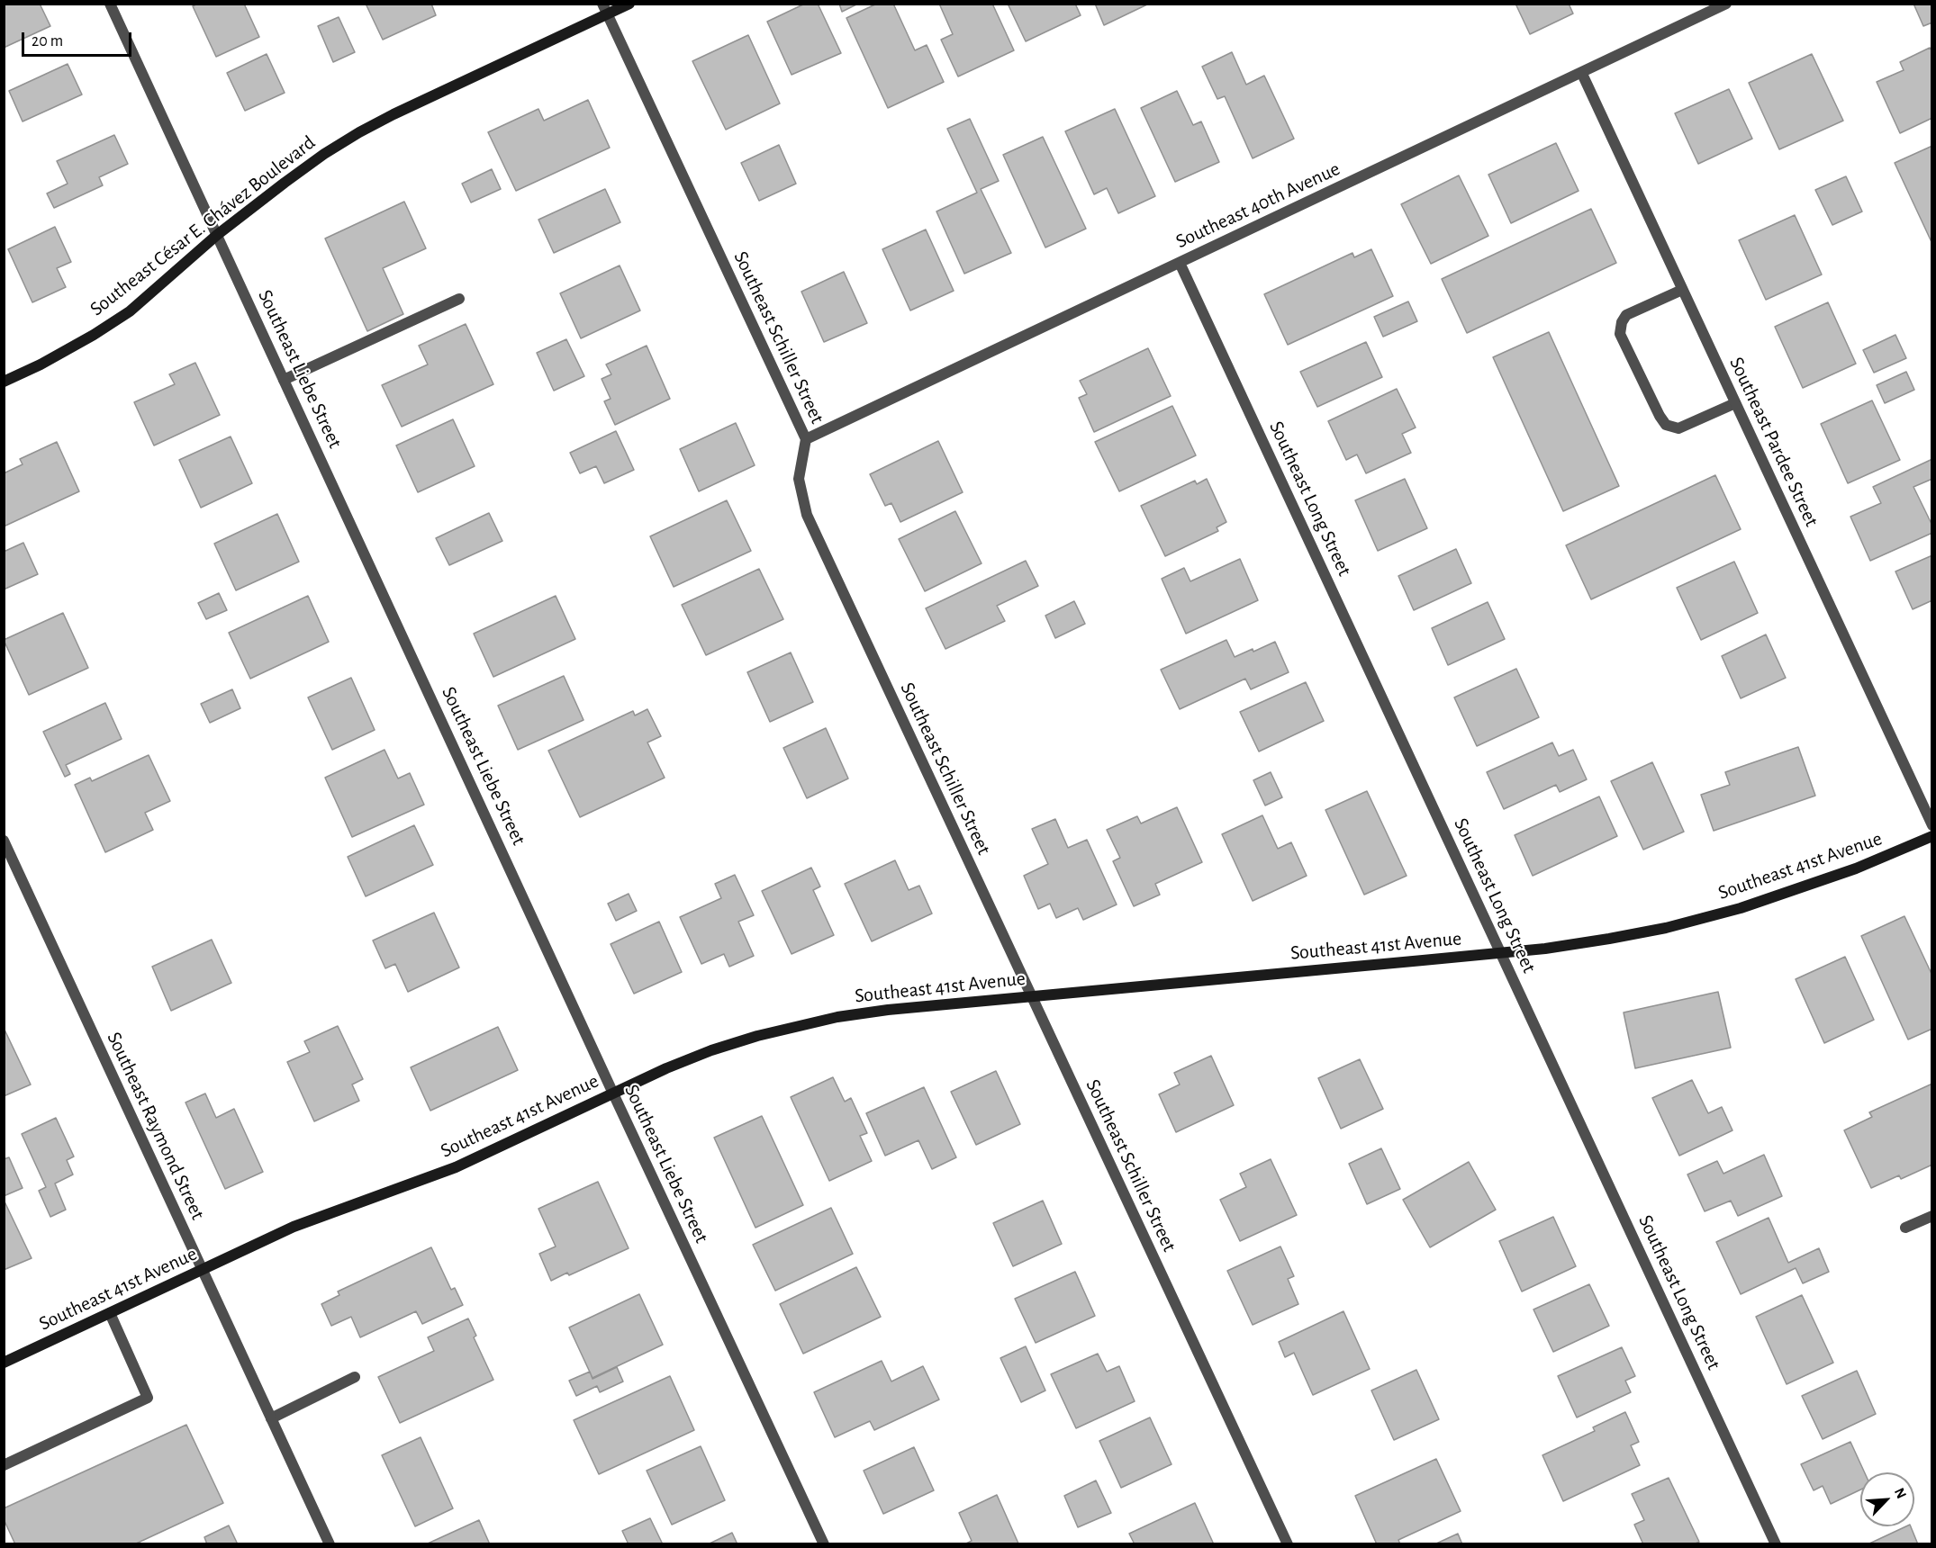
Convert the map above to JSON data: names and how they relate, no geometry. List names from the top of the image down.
{
  "streets": {
    "street": [
      "Southeast 40th Avenue",
      "Southeast César E. Chávez Boulevard",
      "Southeast Schiller Street",
      "Southeast Liebe Street",
      "Southeast Pardee Street",
      "Southeast Long Street",
      "Southeast 41st Avenue",
      "Southeast Raymond Street"
    ]
  },
  "crossings": [
    ["Southeast 40th Avenue", "Southeast Schiller Street"],
    ["Southeast 40th Avenue", "Southeast Pardee Street"],
    ["Southeast 40th Avenue", "Southeast Long Street"],
    ["Southeast César E. Chávez Boulevard", "Southeast Schiller Street"],
    ["Southeast César E. Chávez Boulevard", "Southeast Liebe Street"],
    ["Southeast Schiller Street", "Southeast 41st Avenue"],
    ["Southeast Liebe Street", "Southeast 41st Avenue"],
    ["Southeast Long Street", "Southeast 41st Avenue"],
    ["Southeast 41st Avenue", "Southeast Raymond Street"]
  ],
  "scale_bar": "20 m",
  "north": "top right"
}
